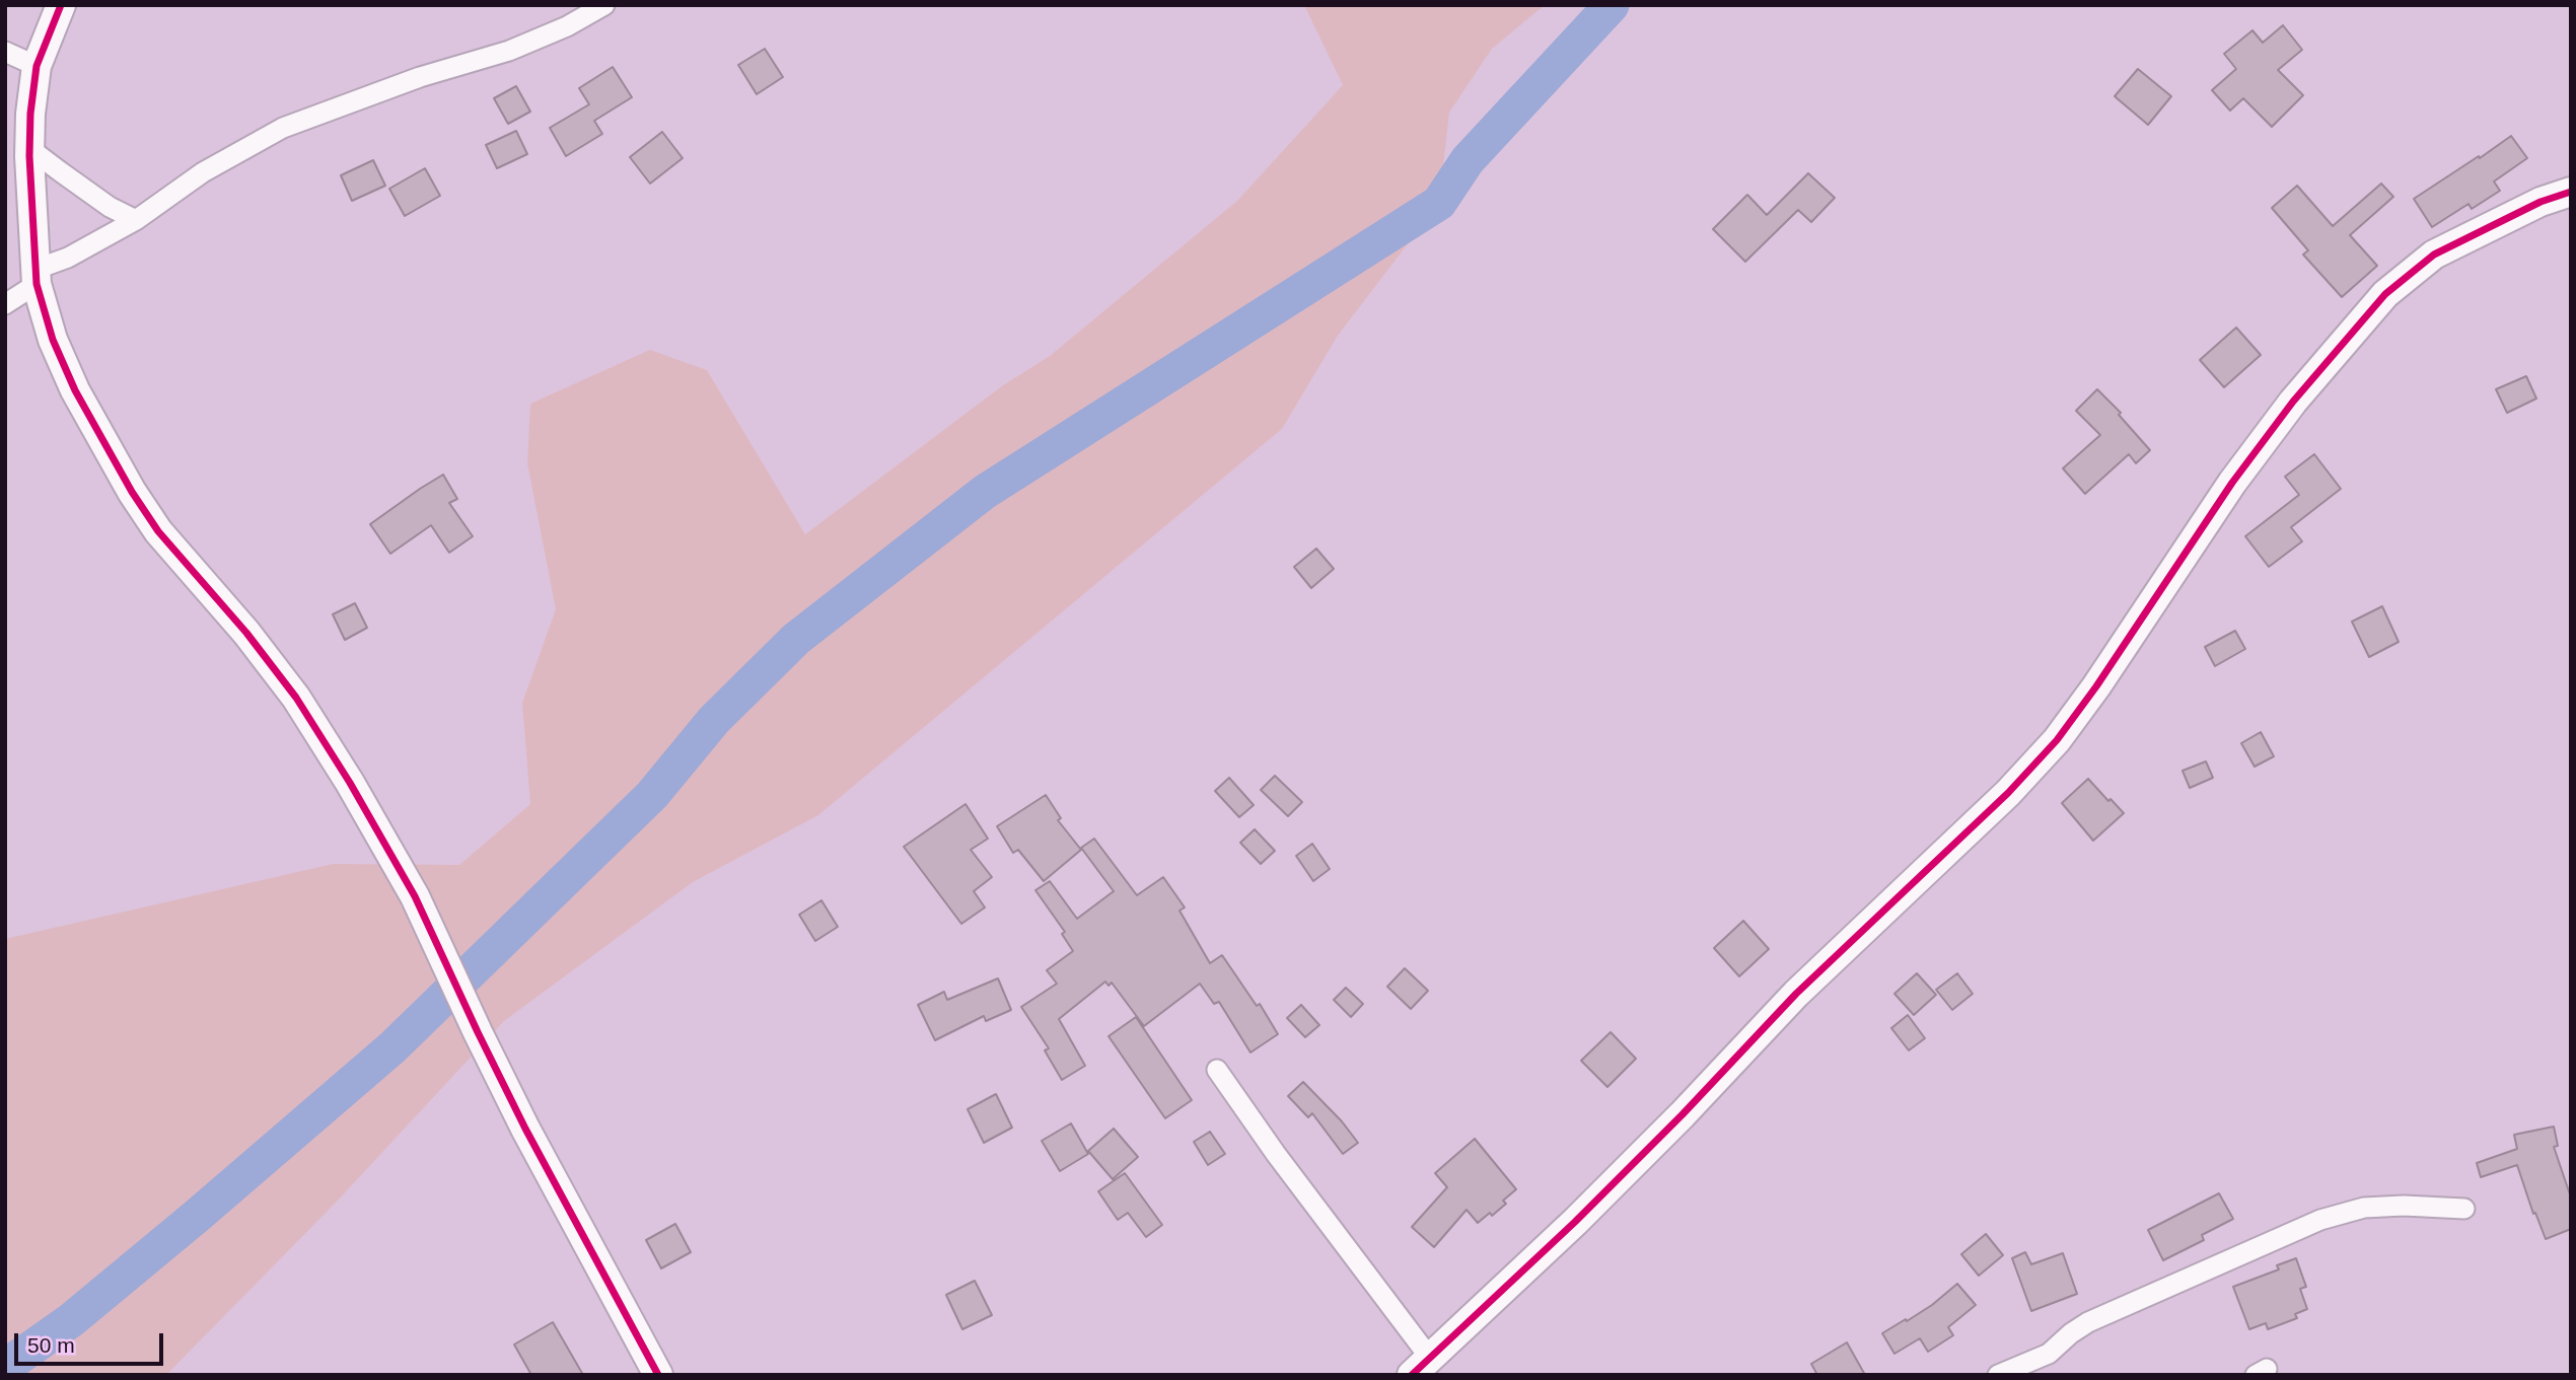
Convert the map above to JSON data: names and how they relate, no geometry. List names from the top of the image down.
{
  "scale_bar": "50 m"
}
